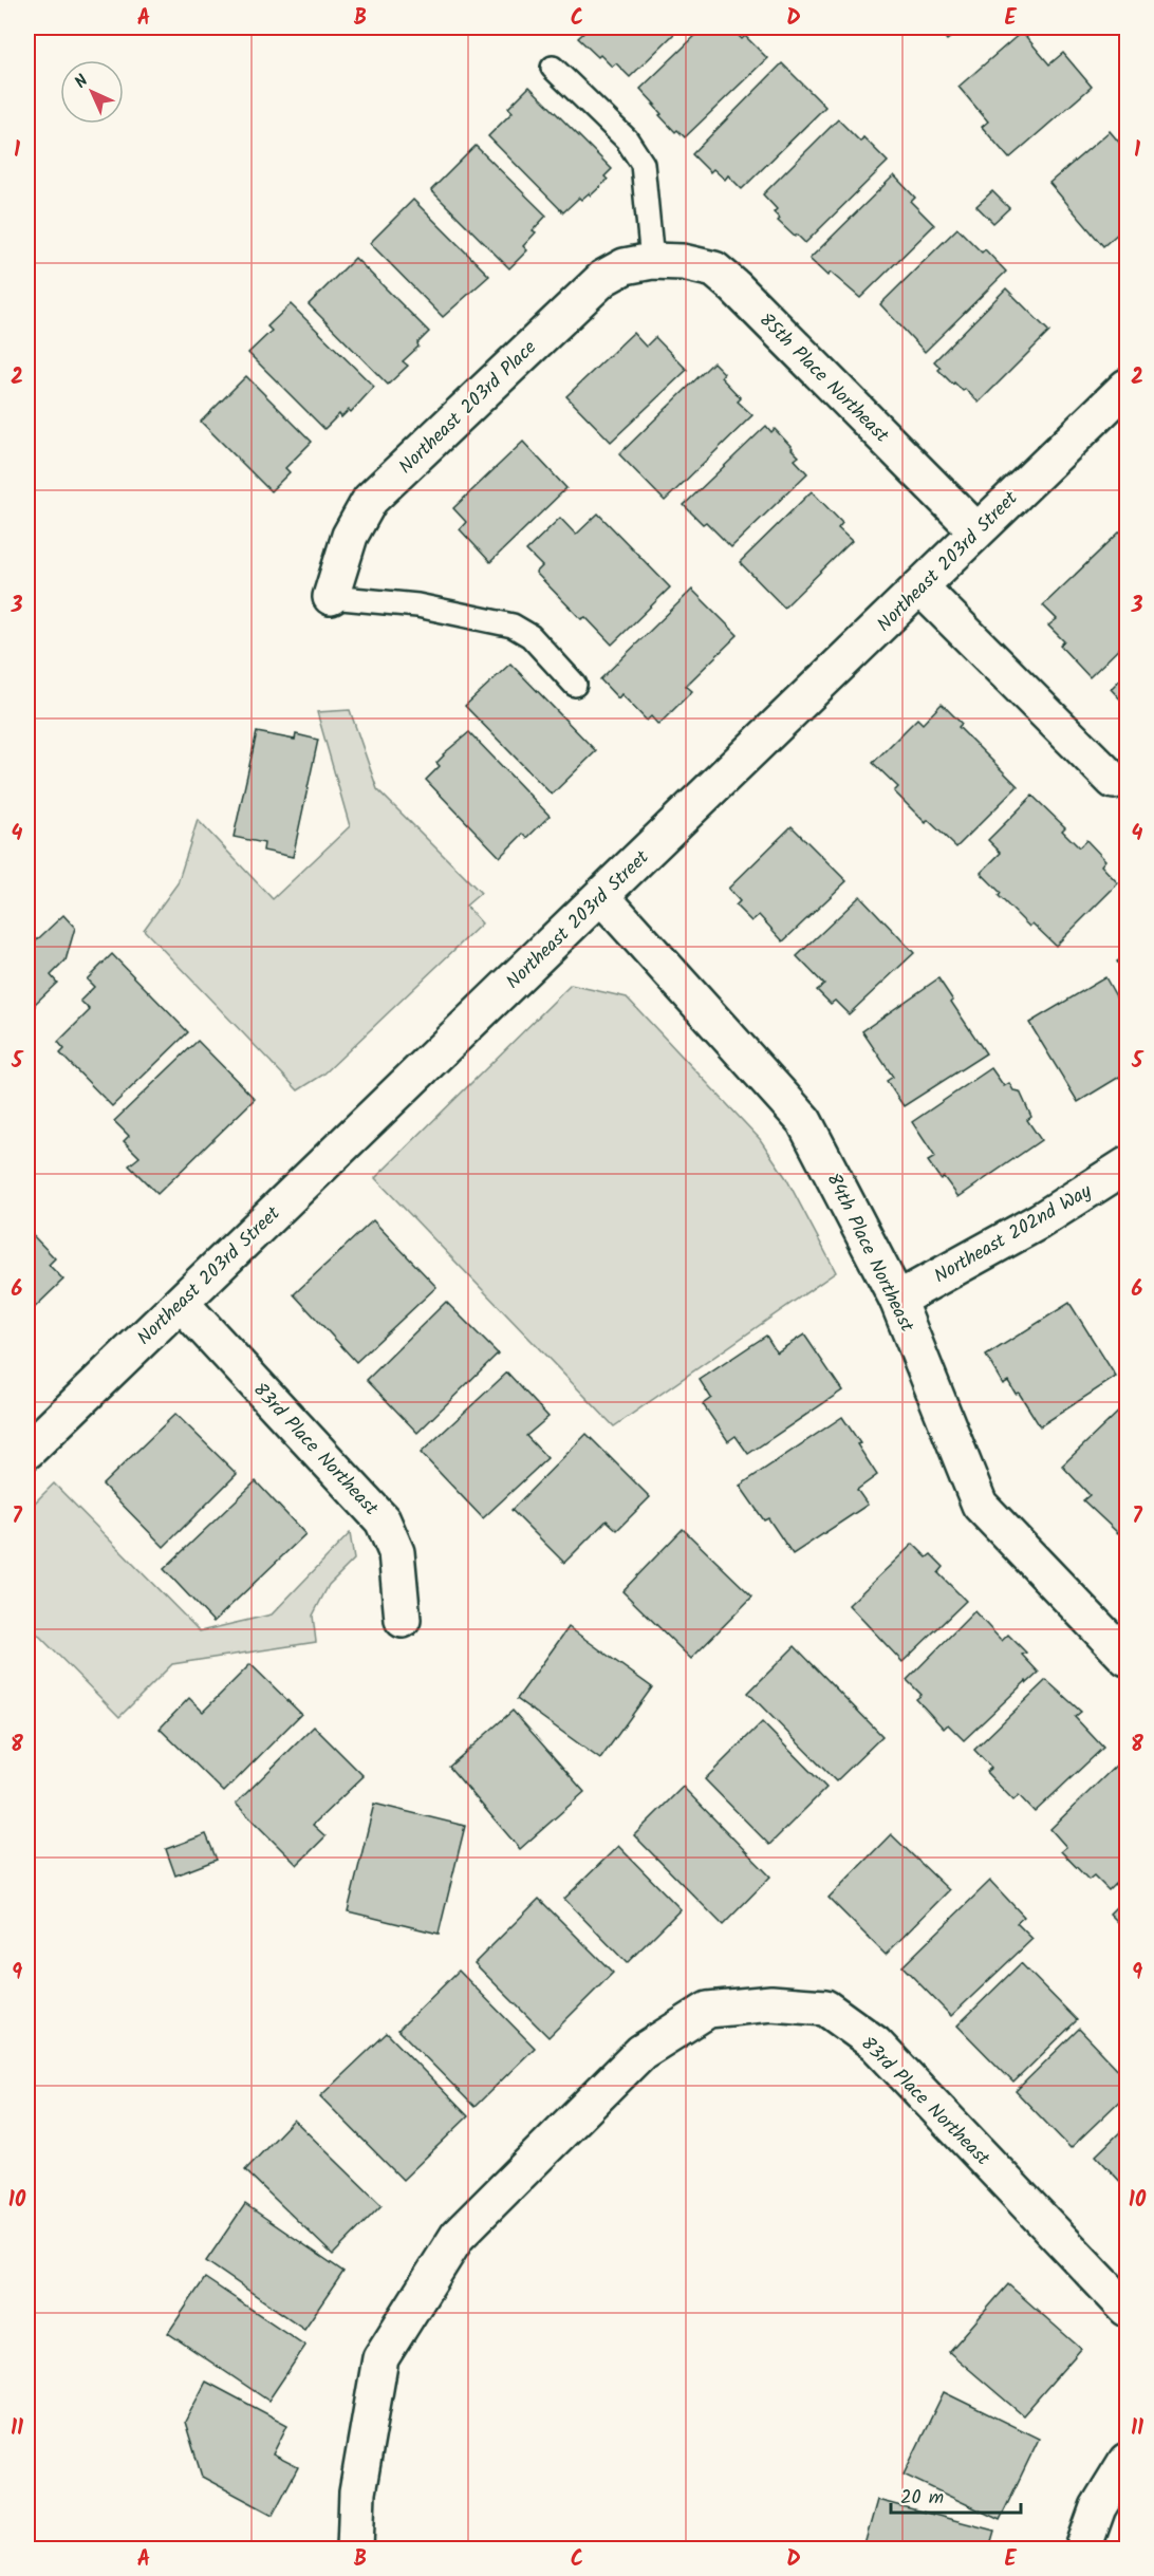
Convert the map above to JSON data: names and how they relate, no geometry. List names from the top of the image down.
{
  "streets": {
    "street": [
      "85th Place Northeast",
      "Northeast 203rd Place",
      "Northeast 203rd Street",
      "Northeast 202nd Way",
      "84th Place Northeast",
      "83rd Place Northeast"
    ]
  },
  "crossings": [
    ["85th Place Northeast", "Northeast 203rd Place"],
    ["85th Place Northeast", "Northeast 203rd Street"],
    ["Northeast 203rd Street", "84th Place Northeast"],
    ["Northeast 203rd Street", "83rd Place Northeast"],
    ["Northeast 202nd Way", "84th Place Northeast"]
  ],
  "scale_bar": "20 m",
  "north": "top left",
  "grid": {
    "columns": [
      "A",
      "B",
      "C",
      "D",
      "E"
    ],
    "rows": [
      "1",
      "2",
      "3",
      "4",
      "5",
      "6",
      "7",
      "8",
      "9",
      "10",
      "11"
    ]
  }
}
